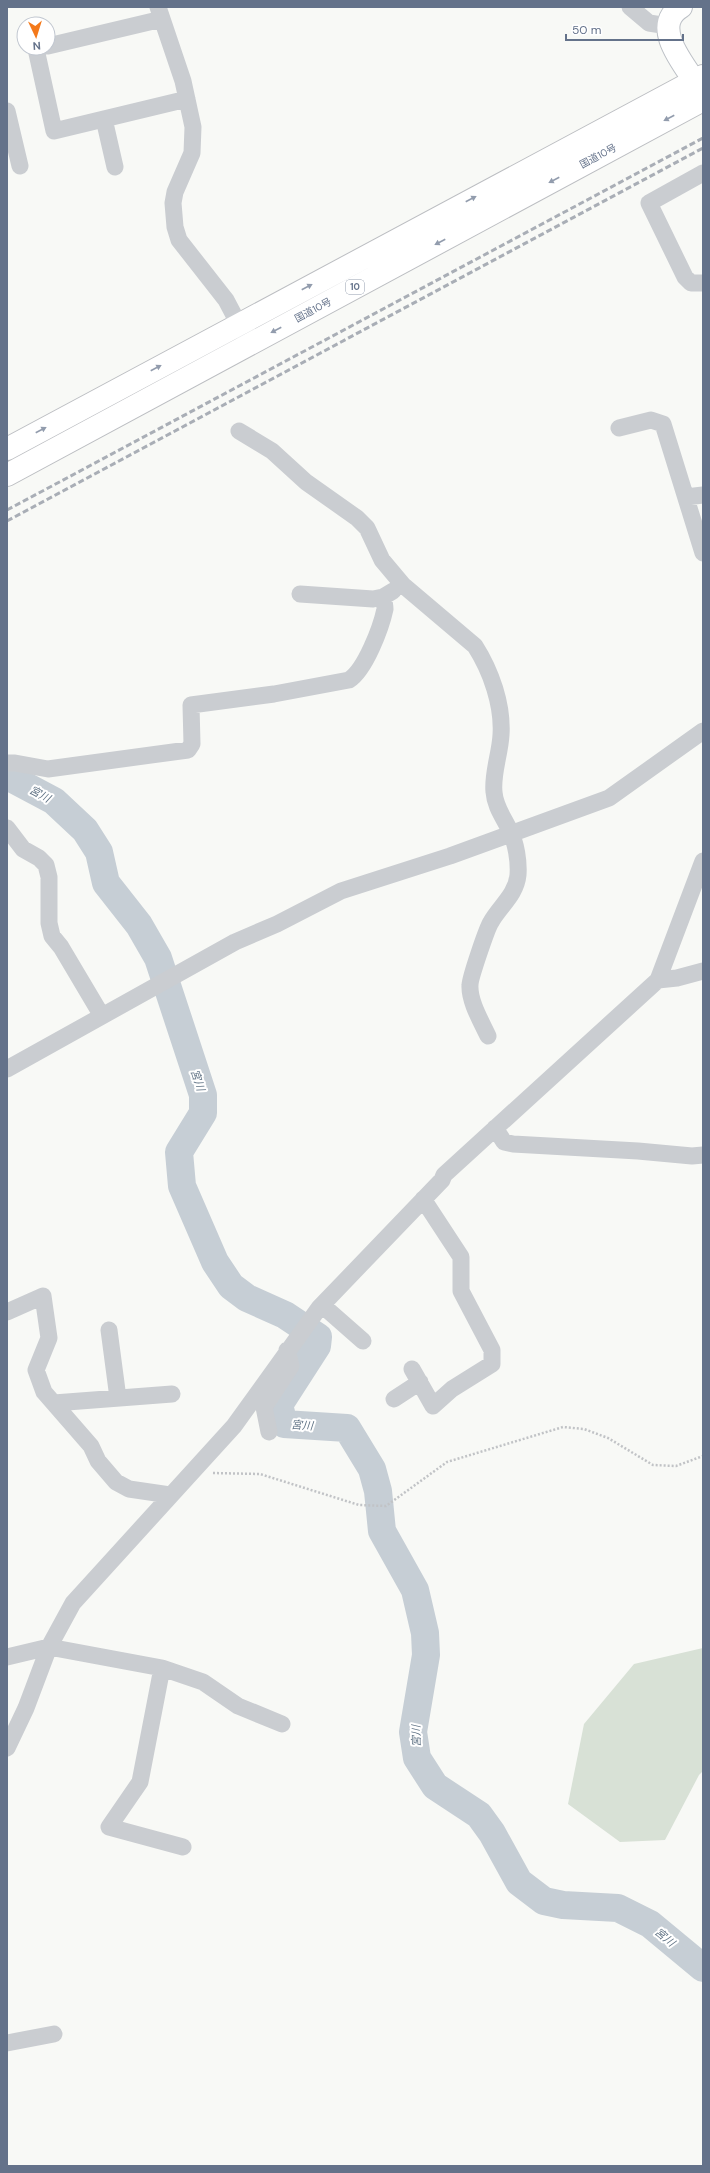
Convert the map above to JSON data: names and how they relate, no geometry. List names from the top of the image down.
{
  "streets": {
    "main road": ["国道10号", "10"]
  },
  "water": ["宮川"],
  "scale_bar": "50 m",
  "north": "bottom"
}
